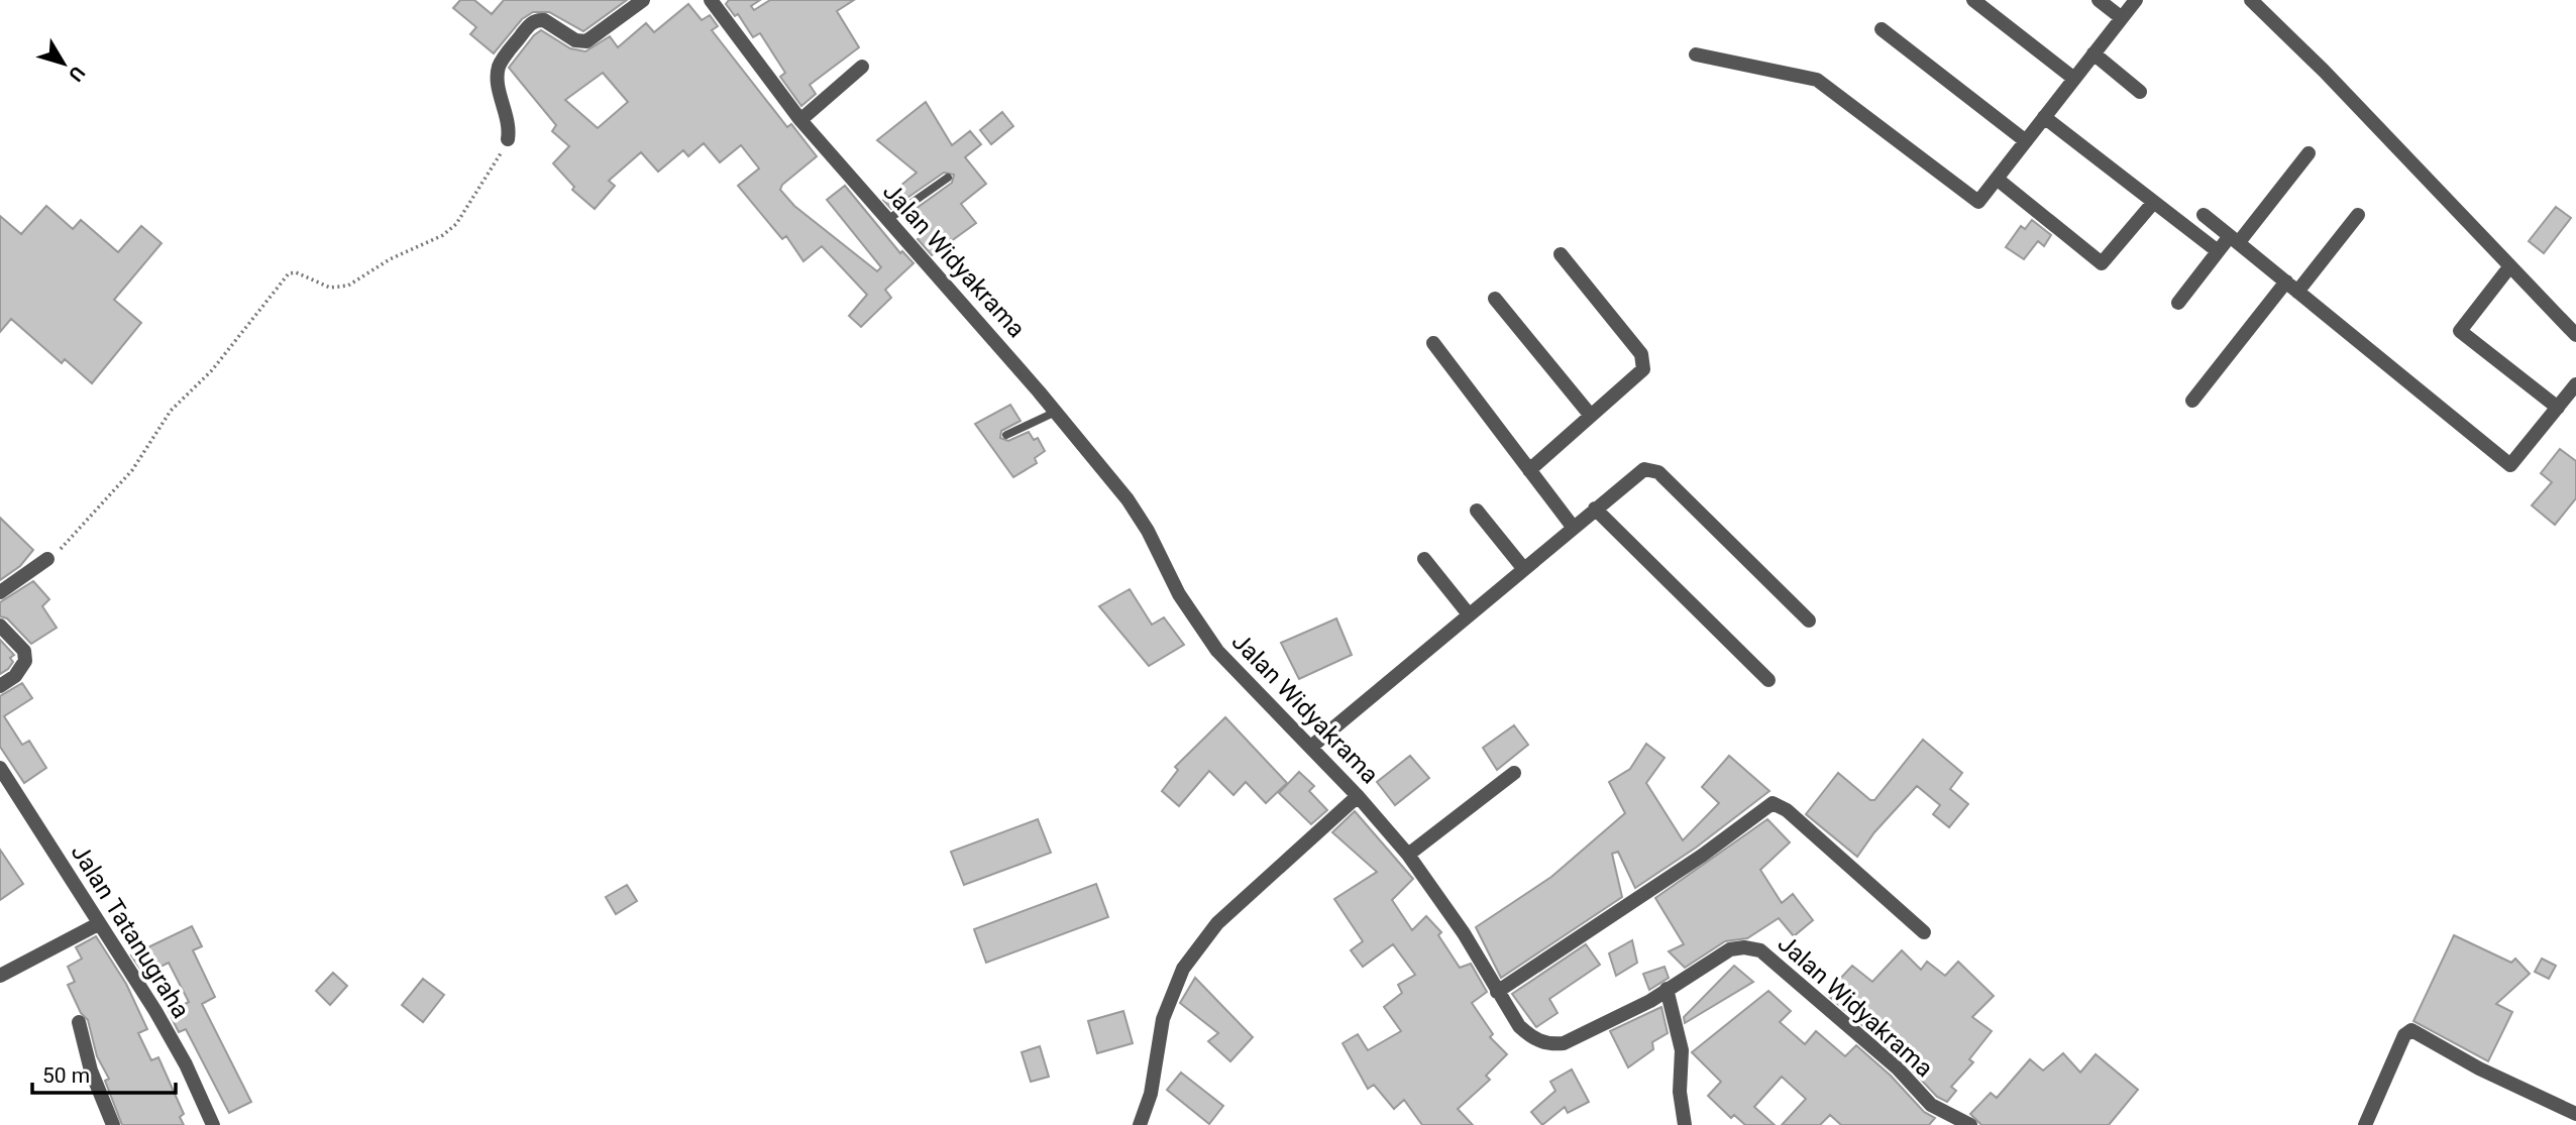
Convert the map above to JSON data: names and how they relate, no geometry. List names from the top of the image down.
{
  "streets": {
    "street": ["Jalan Widyakrama", "Jalan Tatanugraha"]
  },
  "scale_bar": "50 m",
  "north": "bottom right"
}
